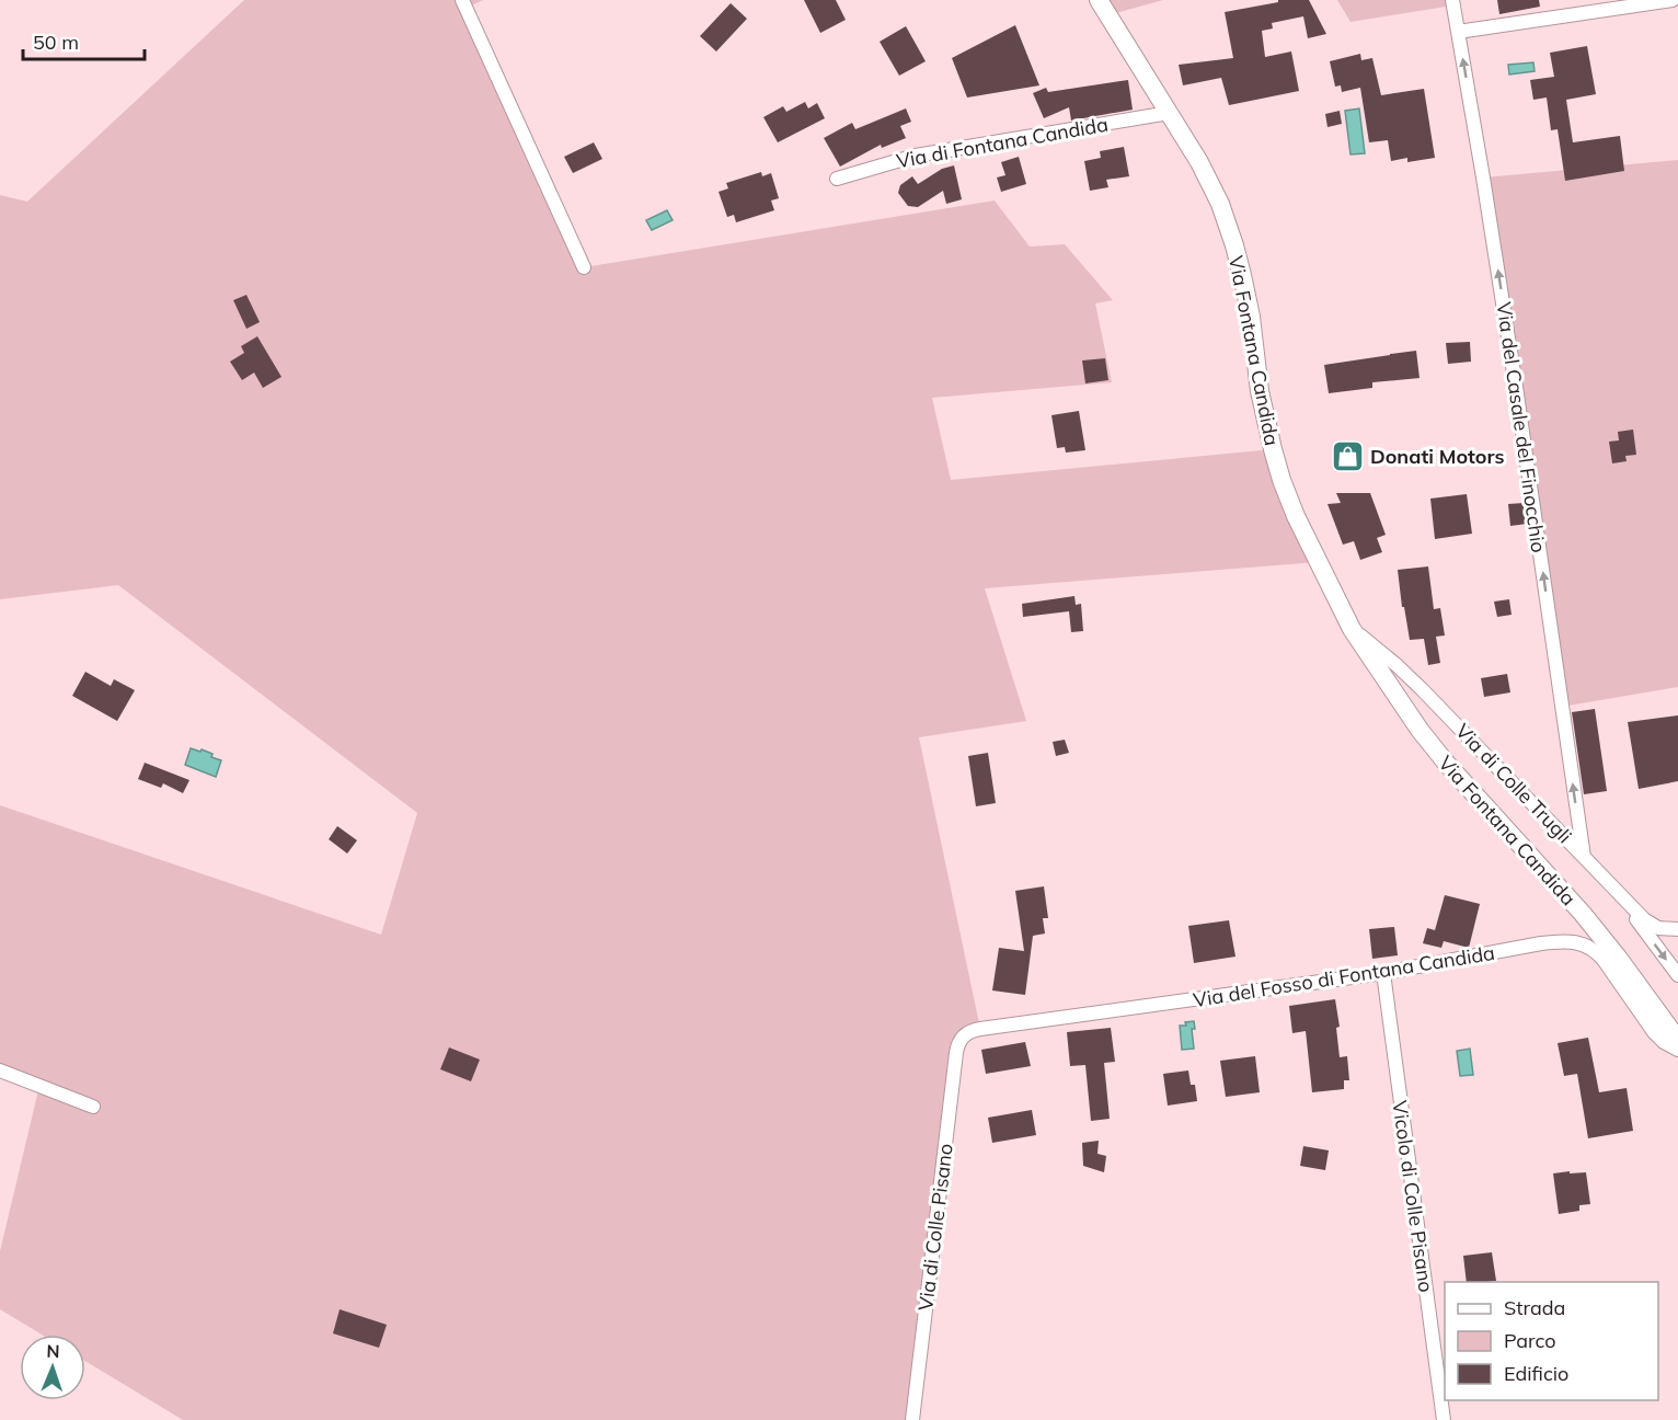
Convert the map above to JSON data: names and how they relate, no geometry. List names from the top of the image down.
{
  "streets": {
    "main road": ["Via Fontana Candida"],
    "street": [
      "Via di Fontana Candida",
      "Via del Casale del Finocchio",
      "Via di Colle Trugli",
      "Via del Fosso di Fontana Candida",
      "Vicolo di Colle Pisano",
      "Via di Colle Pisano"
    ]
  },
  "crossings": [
    ["Via di Fontana Candida", "Via Fontana Candida"],
    ["Via Fontana Candida", "Via di Colle Trugli"],
    ["Via del Casale del Finocchio", "Via di Colle Trugli"],
    ["Via del Fosso di Fontana Candida", "Vicolo di Colle Pisano"],
    ["Via del Fosso di Fontana Candida", "Via di Colle Pisano"]
  ],
  "one_way": ["Via del Casale del Finocchio"],
  "places": {
    "shop": ["Donati Motors"]
  },
  "legend": ["Strada", "Parco", "Edificio"],
  "scale_bar": "50 m",
  "north": "top"
}
